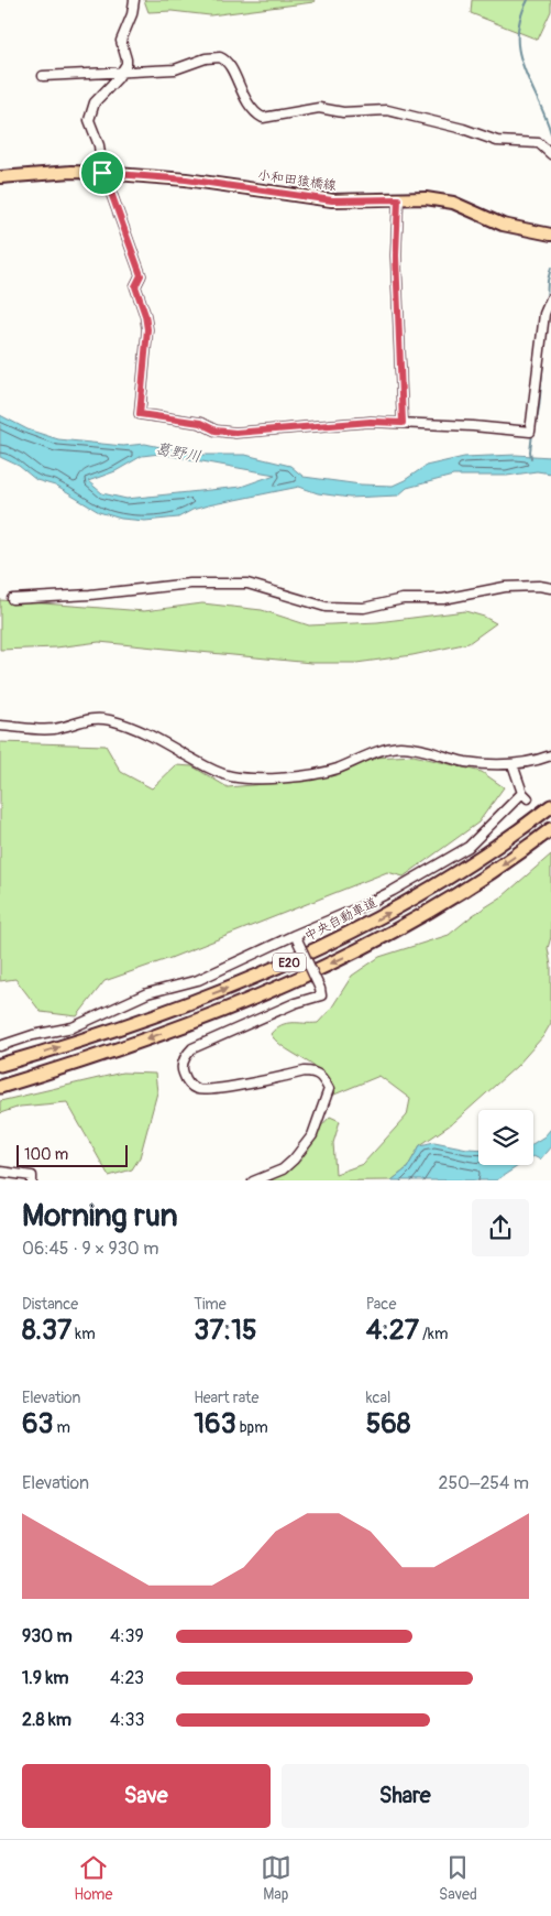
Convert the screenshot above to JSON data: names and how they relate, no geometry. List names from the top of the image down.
{
  "streets": {
    "highway": ["中央自動車道", "E20"],
    "main road": ["小和田猿橋線"]
  },
  "water": ["葛野川"],
  "scale_bar": "100 m",
  "page": {
    "scale": "100 m",
    "heading": ["Morning run", "06:45 · 9 × 930 m"],
    "stats": [
      ["Distance", "8.37 km"],
      ["Time", "37:15"],
      ["Pace", "4:27 /km"],
      ["Elevation", "63 m"],
      ["Heart rate", "163 bpm"],
      ["kcal", "568"]
    ],
    "chart": ["Elevation", "250–254 m"],
    "list": [
      {
        "name": "930 m",
        "note": "4:39"
      },
      {
        "name": "1.9 km",
        "note": "4:23"
      },
      {
        "name": "2.8 km",
        "note": "4:33"
      }
    ],
    "buttons": ["Save", "Share"],
    "tabs": ["Home", "Map", "Saved"]
  }
}
